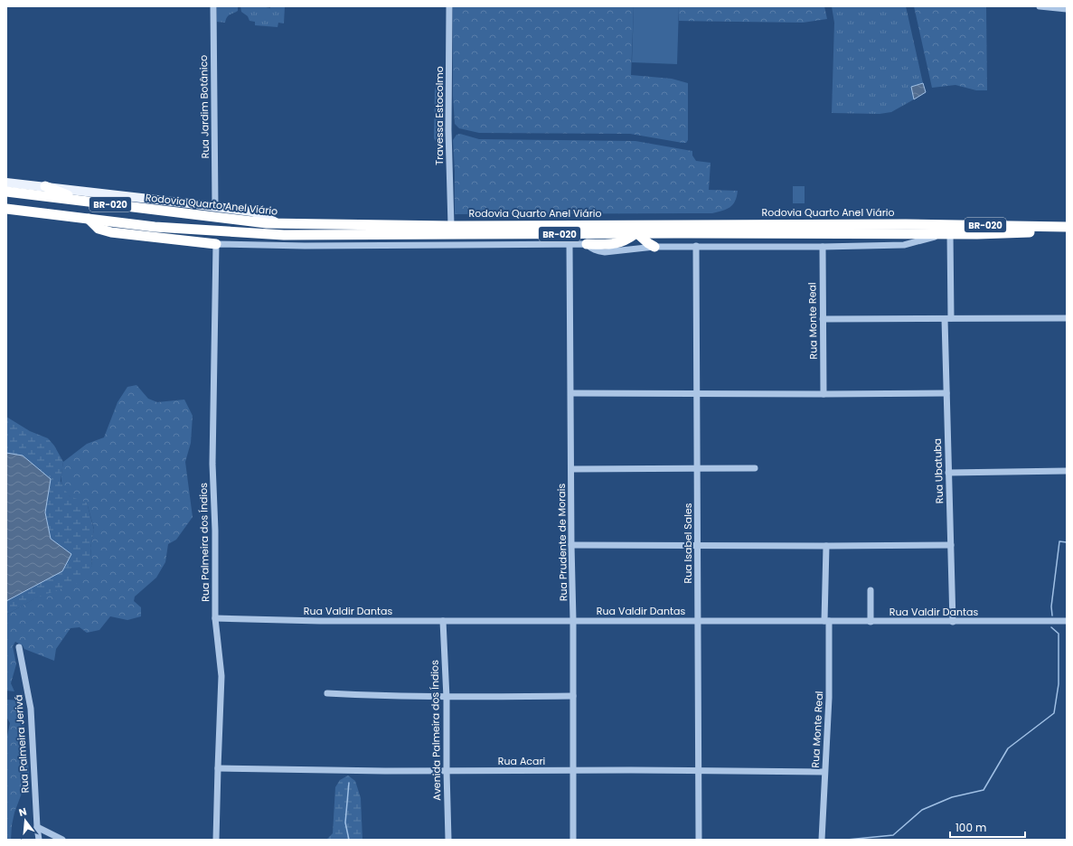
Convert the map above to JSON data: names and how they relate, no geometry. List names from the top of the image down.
{
  "streets": {
    "highway": ["BR-020", "Rodovia Quarto Anel Viário"],
    "street": [
      "Rua Jardim Botânico",
      "Travessa Estocolmo",
      "Rua Monte Real",
      "Rua Ubatuba",
      "Rua Palmeira dos Índios",
      "Rua Prudente de Morais",
      "Rua Isabel Sales",
      "Rua Valdir Dantas",
      "Avenida Palmeira dos Índios",
      "Rua Palmeira Jerivá",
      "Rua Acari"
    ]
  },
  "crossings": [
    ["Rua Jardim Botânico", "BR-020"],
    ["Rua Jardim Botânico", "Rodovia Quarto Anel Viário"],
    ["Travessa Estocolmo", "Rodovia Quarto Anel Viário"],
    ["BR-020", "Rodovia Quarto Anel Viário"],
    ["Rodovia Quarto Anel Viário", "Rua Ubatuba"],
    ["Rua Monte Real", "Rua Valdir Dantas"],
    ["Rua Monte Real", "Rua Acari"],
    ["Rua Ubatuba", "Rua Valdir Dantas"],
    ["Rua Palmeira dos Índios", "Rua Valdir Dantas"],
    ["Rua Palmeira dos Índios", "Rua Acari"],
    ["Rua Prudente de Morais", "Rua Valdir Dantas"],
    ["Rua Prudente de Morais", "Rua Acari"],
    ["Rua Isabel Sales", "Rua Valdir Dantas"],
    ["Rua Isabel Sales", "Rua Acari"],
    ["Rua Valdir Dantas", "Avenida Palmeira dos Índios"],
    ["Avenida Palmeira dos Índios", "Rua Acari"]
  ],
  "scale_bar": "100 m",
  "north": "top"
}
